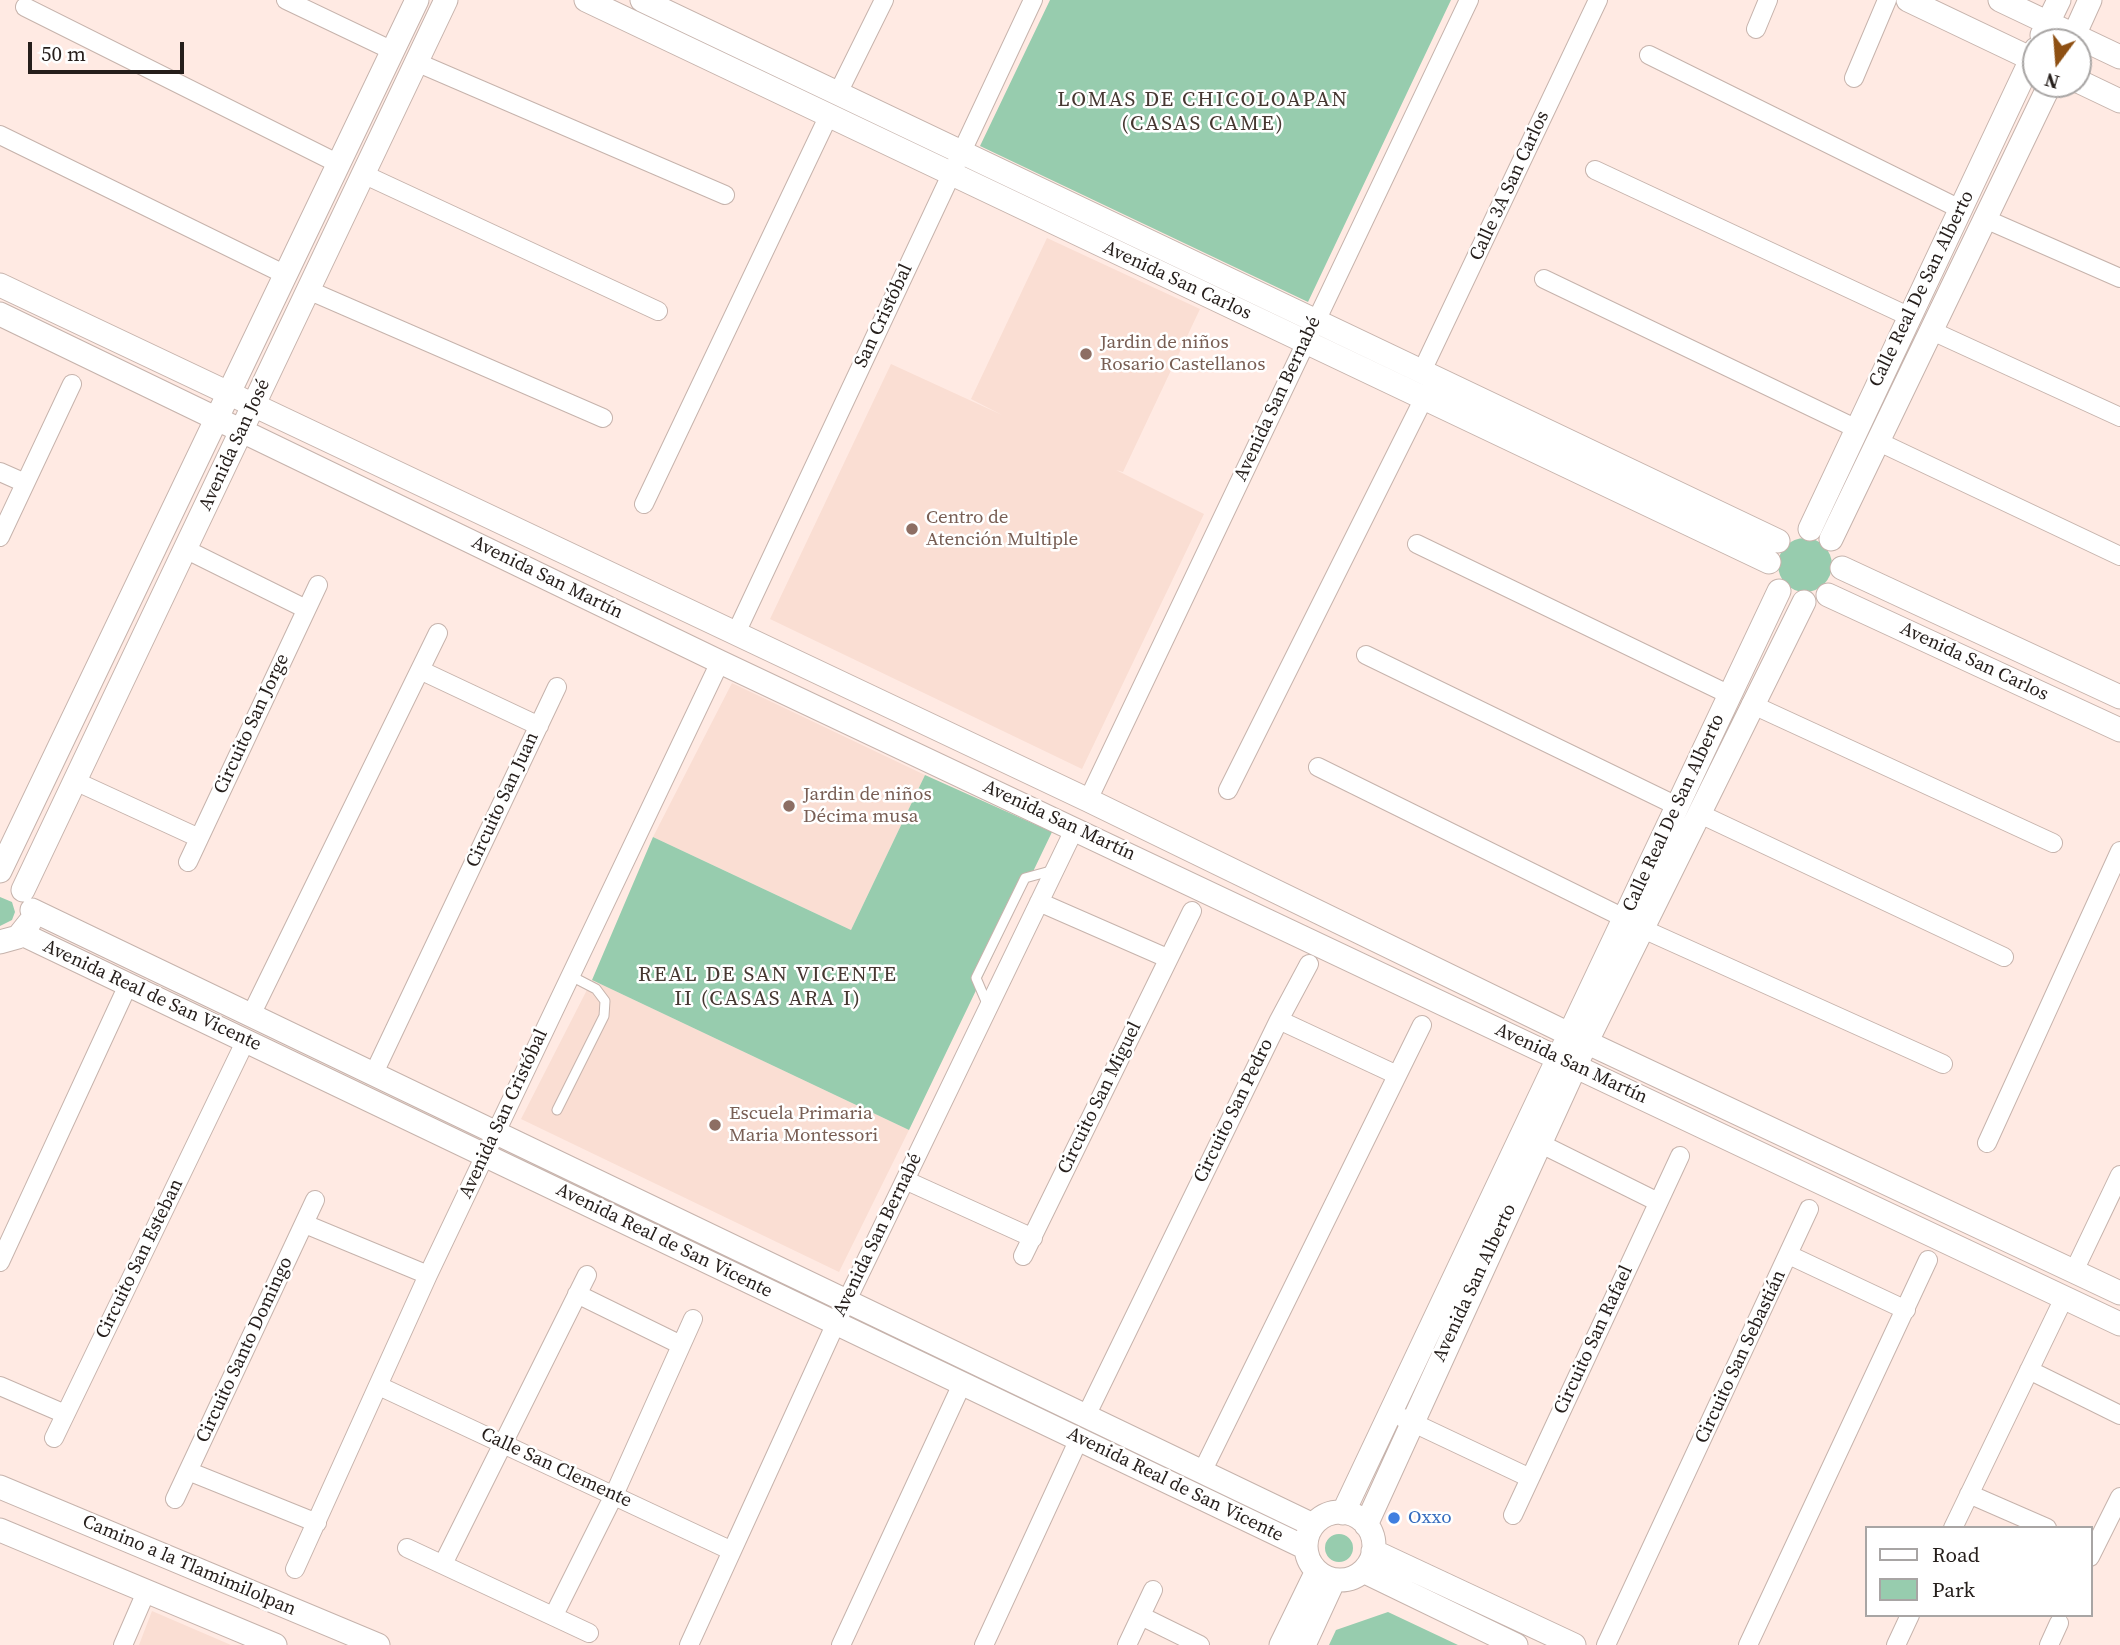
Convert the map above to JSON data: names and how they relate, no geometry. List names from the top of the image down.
{
  "streets": {
    "street": [
      "Calle 3A San Carlos",
      "Avenida San Carlos",
      "Calle Real De San Alberto",
      "San Cristóbal",
      "Avenida San Bernabé",
      "Avenida San José",
      "Avenida San Martín",
      "Circuito San Jorge",
      "Circuito San Juan",
      "Avenida Real de San Vicente",
      "Circuito San Miguel",
      "Circuito San Pedro",
      "Avenida San Cristóbal",
      "Circuito San Esteban",
      "Avenida San Alberto",
      "Circuito San Rafael",
      "Circuito Santo Domingo",
      "Circuito San Sebastián",
      "Calle San Clemente",
      "Camino a la Tlamimilolpan"
    ]
  },
  "crossings": [
    ["Calle 3A San Carlos", "Avenida San Carlos"],
    ["Avenida San Carlos", "Calle Real De San Alberto"],
    ["Avenida San Carlos", "San Cristóbal"],
    ["Avenida San Carlos", "Avenida San Bernabé"],
    ["Calle Real De San Alberto", "Avenida San Martín"],
    ["Calle Real De San Alberto", "Avenida San Alberto"],
    ["San Cristóbal", "Avenida San Martín"],
    ["Avenida San Bernabé", "Avenida San Martín"],
    ["Avenida San Bernabé", "Avenida Real de San Vicente"],
    ["Avenida San Bernabé", "Calle San Clemente"],
    ["Avenida San José", "Avenida San Martín"],
    ["Avenida San José", "Avenida Real de San Vicente"],
    ["Avenida San Martín", "Avenida San Cristóbal"],
    ["Avenida San Martín", "Avenida San Alberto"],
    ["Circuito San Juan", "Avenida Real de San Vicente"],
    ["Avenida Real de San Vicente", "Circuito San Pedro"],
    ["Avenida Real de San Vicente", "Avenida San Cristóbal"],
    ["Avenida Real de San Vicente", "Circuito San Esteban"],
    ["Avenida Real de San Vicente", "Avenida San Alberto"],
    ["Avenida San Cristóbal", "Calle San Clemente"]
  ],
  "districts": ["LOMAS DE CHICOLOAPAN (CASAS CAME)", "REAL DE SAN VICENTE II (CASAS ARA I)"],
  "places": [
    "Jardin de niños Rosario Castellanos",
    "Centro de Atención Multiple",
    "Jardin de niños Décima musa",
    "Escuela Primaria Maria Montessori",
    "Oxxo"
  ],
  "legend": ["Road", "Park"],
  "scale_bar": "50 m",
  "north": "bottom"
}
